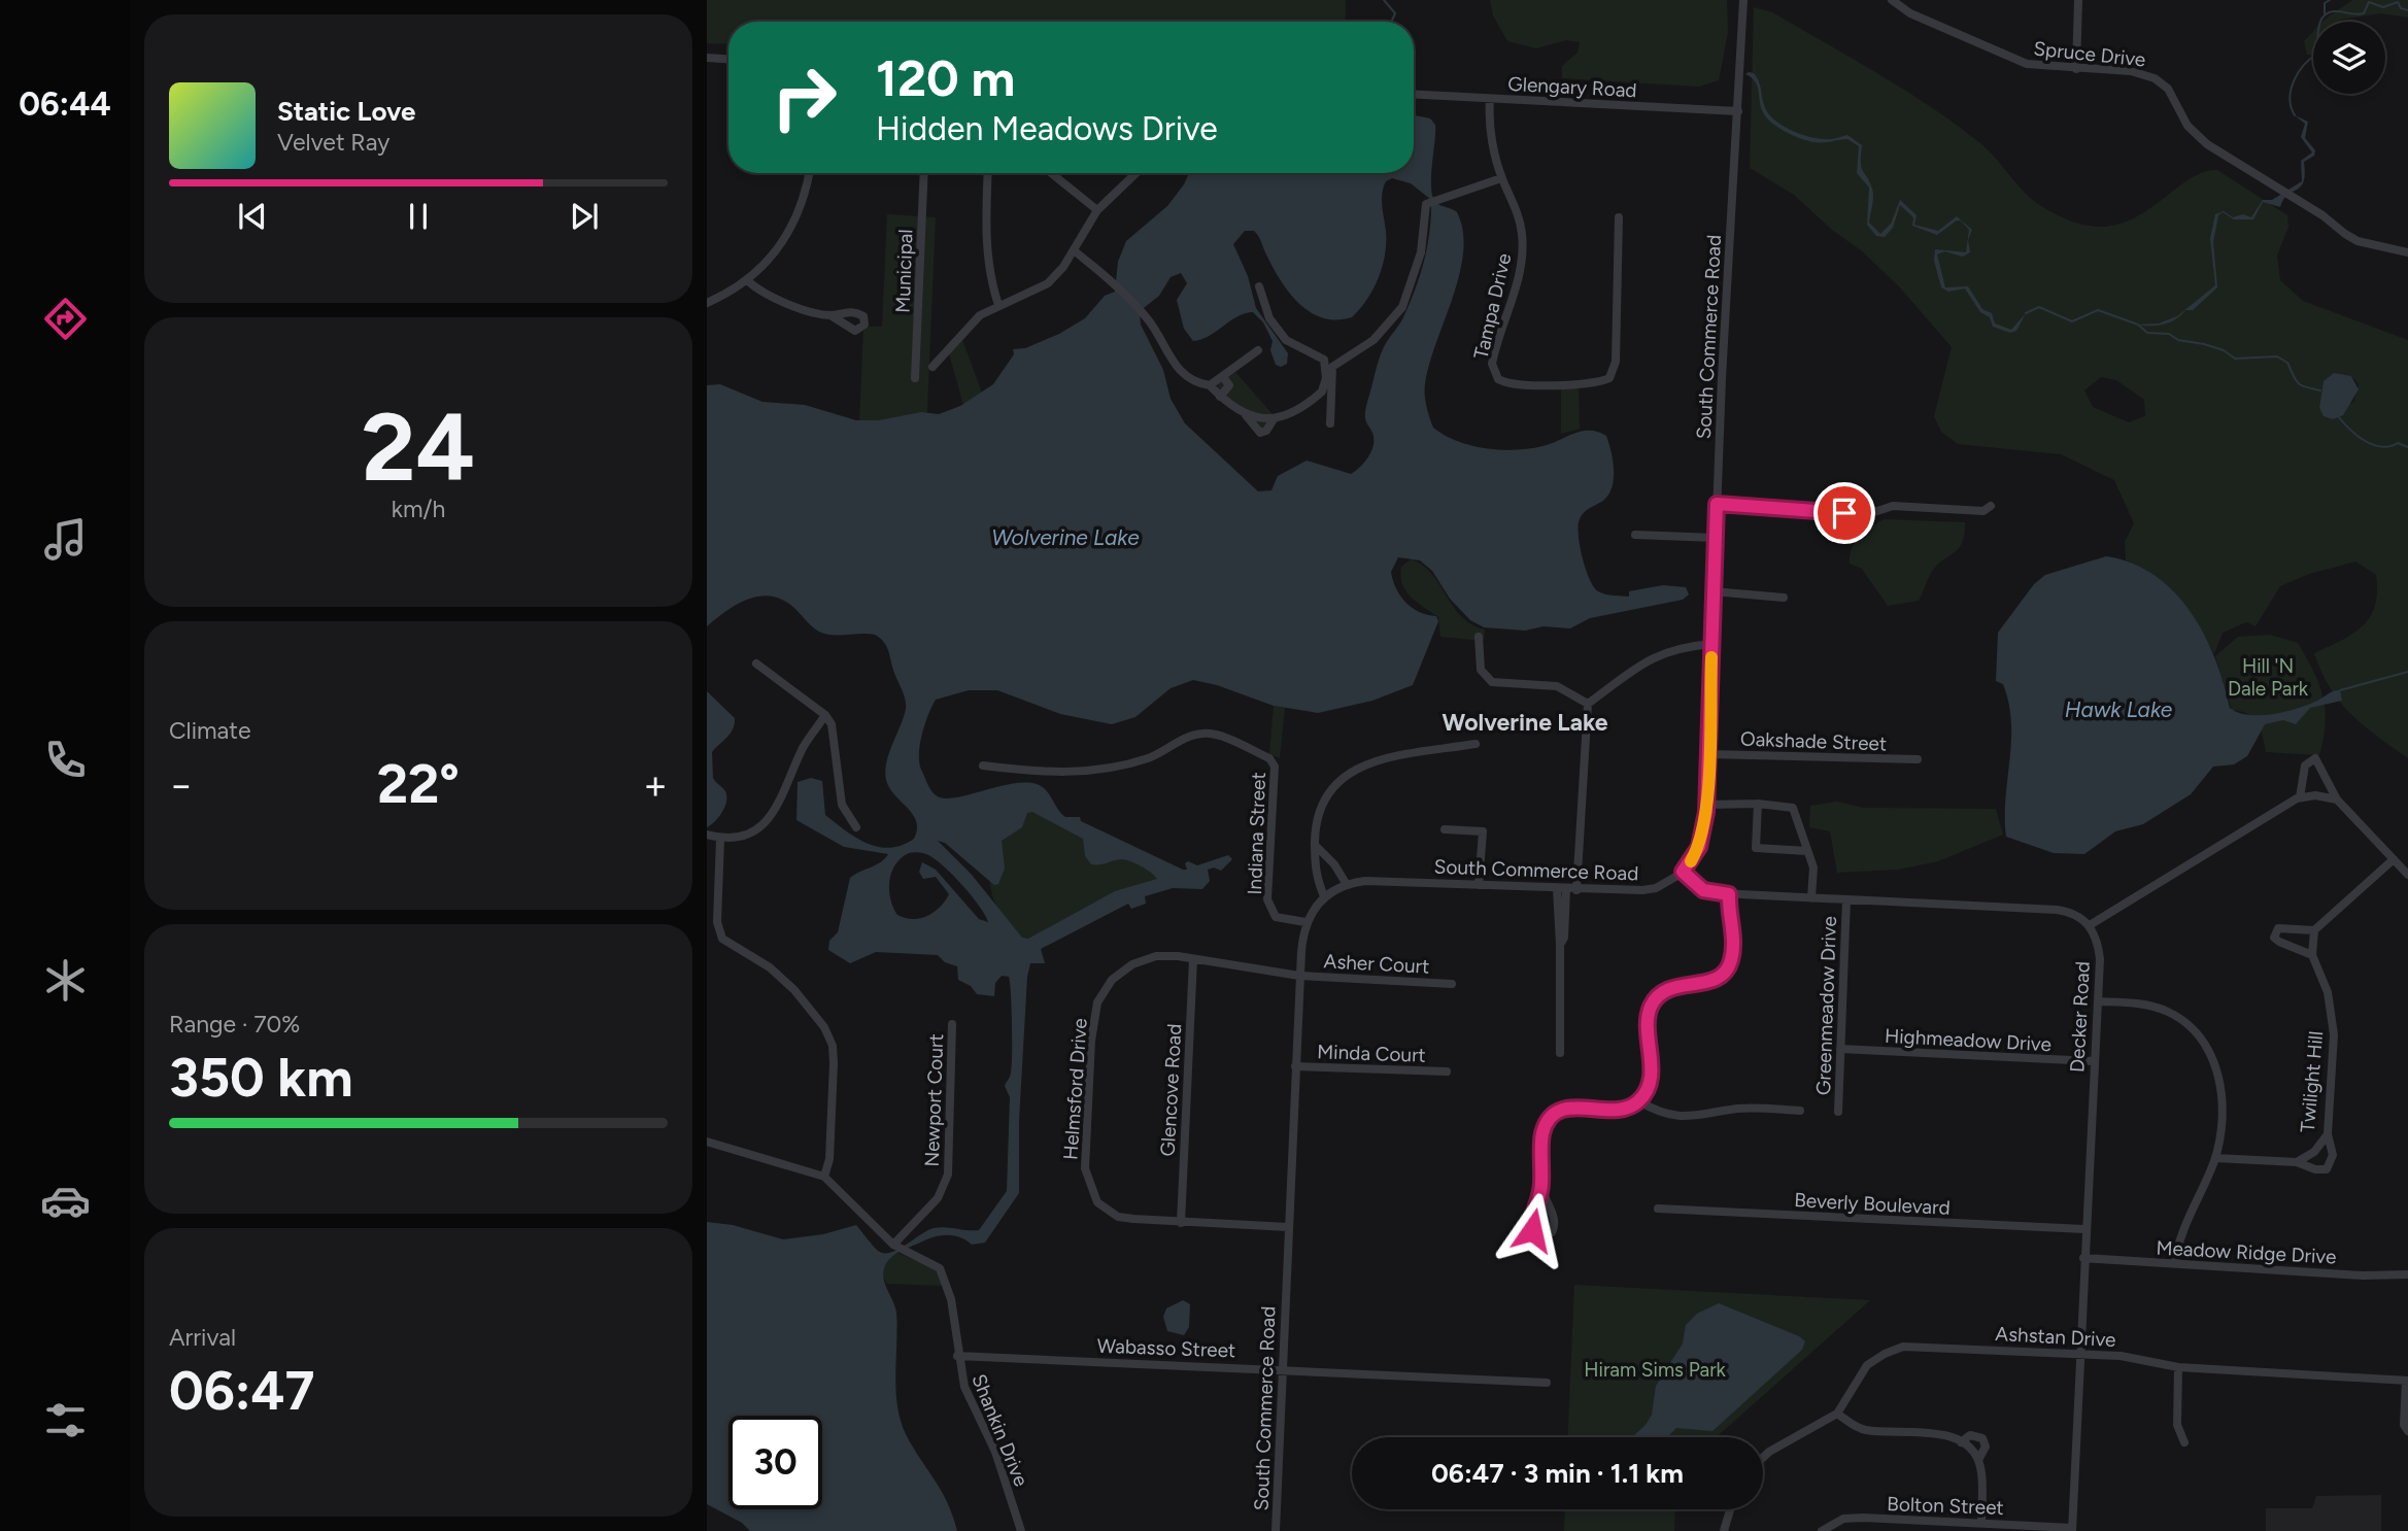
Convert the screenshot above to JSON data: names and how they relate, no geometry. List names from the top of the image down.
{
  "streets": {
    "street": [
      "Spruce Drive",
      "Glengary Road",
      "Municipal",
      "Tampa Drive",
      "South Commerce Road",
      "Oakshade Street",
      "Indiana Street",
      "Asher Court",
      "Greenmeadow Drive",
      "Decker Road",
      "Highmeadow Drive",
      "Minda Court",
      "Twilight Hill",
      "Helmsford Drive",
      "Glencove Road",
      "Newport Court",
      "Beverly Boulevard",
      "Meadow Ridge Drive",
      "Ashstan Drive",
      "Wabasso Street",
      "Shankin Drive",
      "Bolton Street"
    ]
  },
  "crossings": [
    ["Glengary Road", "Tampa Drive"],
    ["Glengary Road", "South Commerce Road"],
    ["South Commerce Road", "Oakshade Street"],
    ["South Commerce Road", "Indiana Street"],
    ["South Commerce Road", "Asher Court"],
    ["South Commerce Road", "Minda Court"],
    ["South Commerce Road", "Helmsford Drive"],
    ["South Commerce Road", "Wabasso Street"],
    ["Asher Court", "Helmsford Drive"],
    ["Greenmeadow Drive", "Highmeadow Drive"],
    ["Decker Road", "Highmeadow Drive"],
    ["Decker Road", "Beverly Boulevard"],
    ["Decker Road", "Meadow Ridge Drive"],
    ["Decker Road", "Ashstan Drive"],
    ["Decker Road", "Bolton Street"],
    ["Helmsford Drive", "Glencove Road"],
    ["Newport Court", "Shankin Drive"],
    ["Wabasso Street", "Shankin Drive"]
  ],
  "districts": ["Wolverine Lake"],
  "water": ["Wolverine Lake", "Hawk Lake"],
  "parks": ["Hill 'N Dale Park", "Hiram Sims Park"],
  "page": {
    "tabs": "06:44",
    "turn": ["120 m", "Hidden Meadows Drive"],
    "song": ["Static Love", "Velvet Ray"],
    "tile": [
      ["24", "km/h"],
      "Climate",
      ["Range · 70%", "350 km"],
      ["Arrival", "06:47"]
    ],
    "heat": ["−", "22°", "+"],
    "limit": "30",
    "trip": "06:47 · 3 min · 1.1 km"
  }
}
